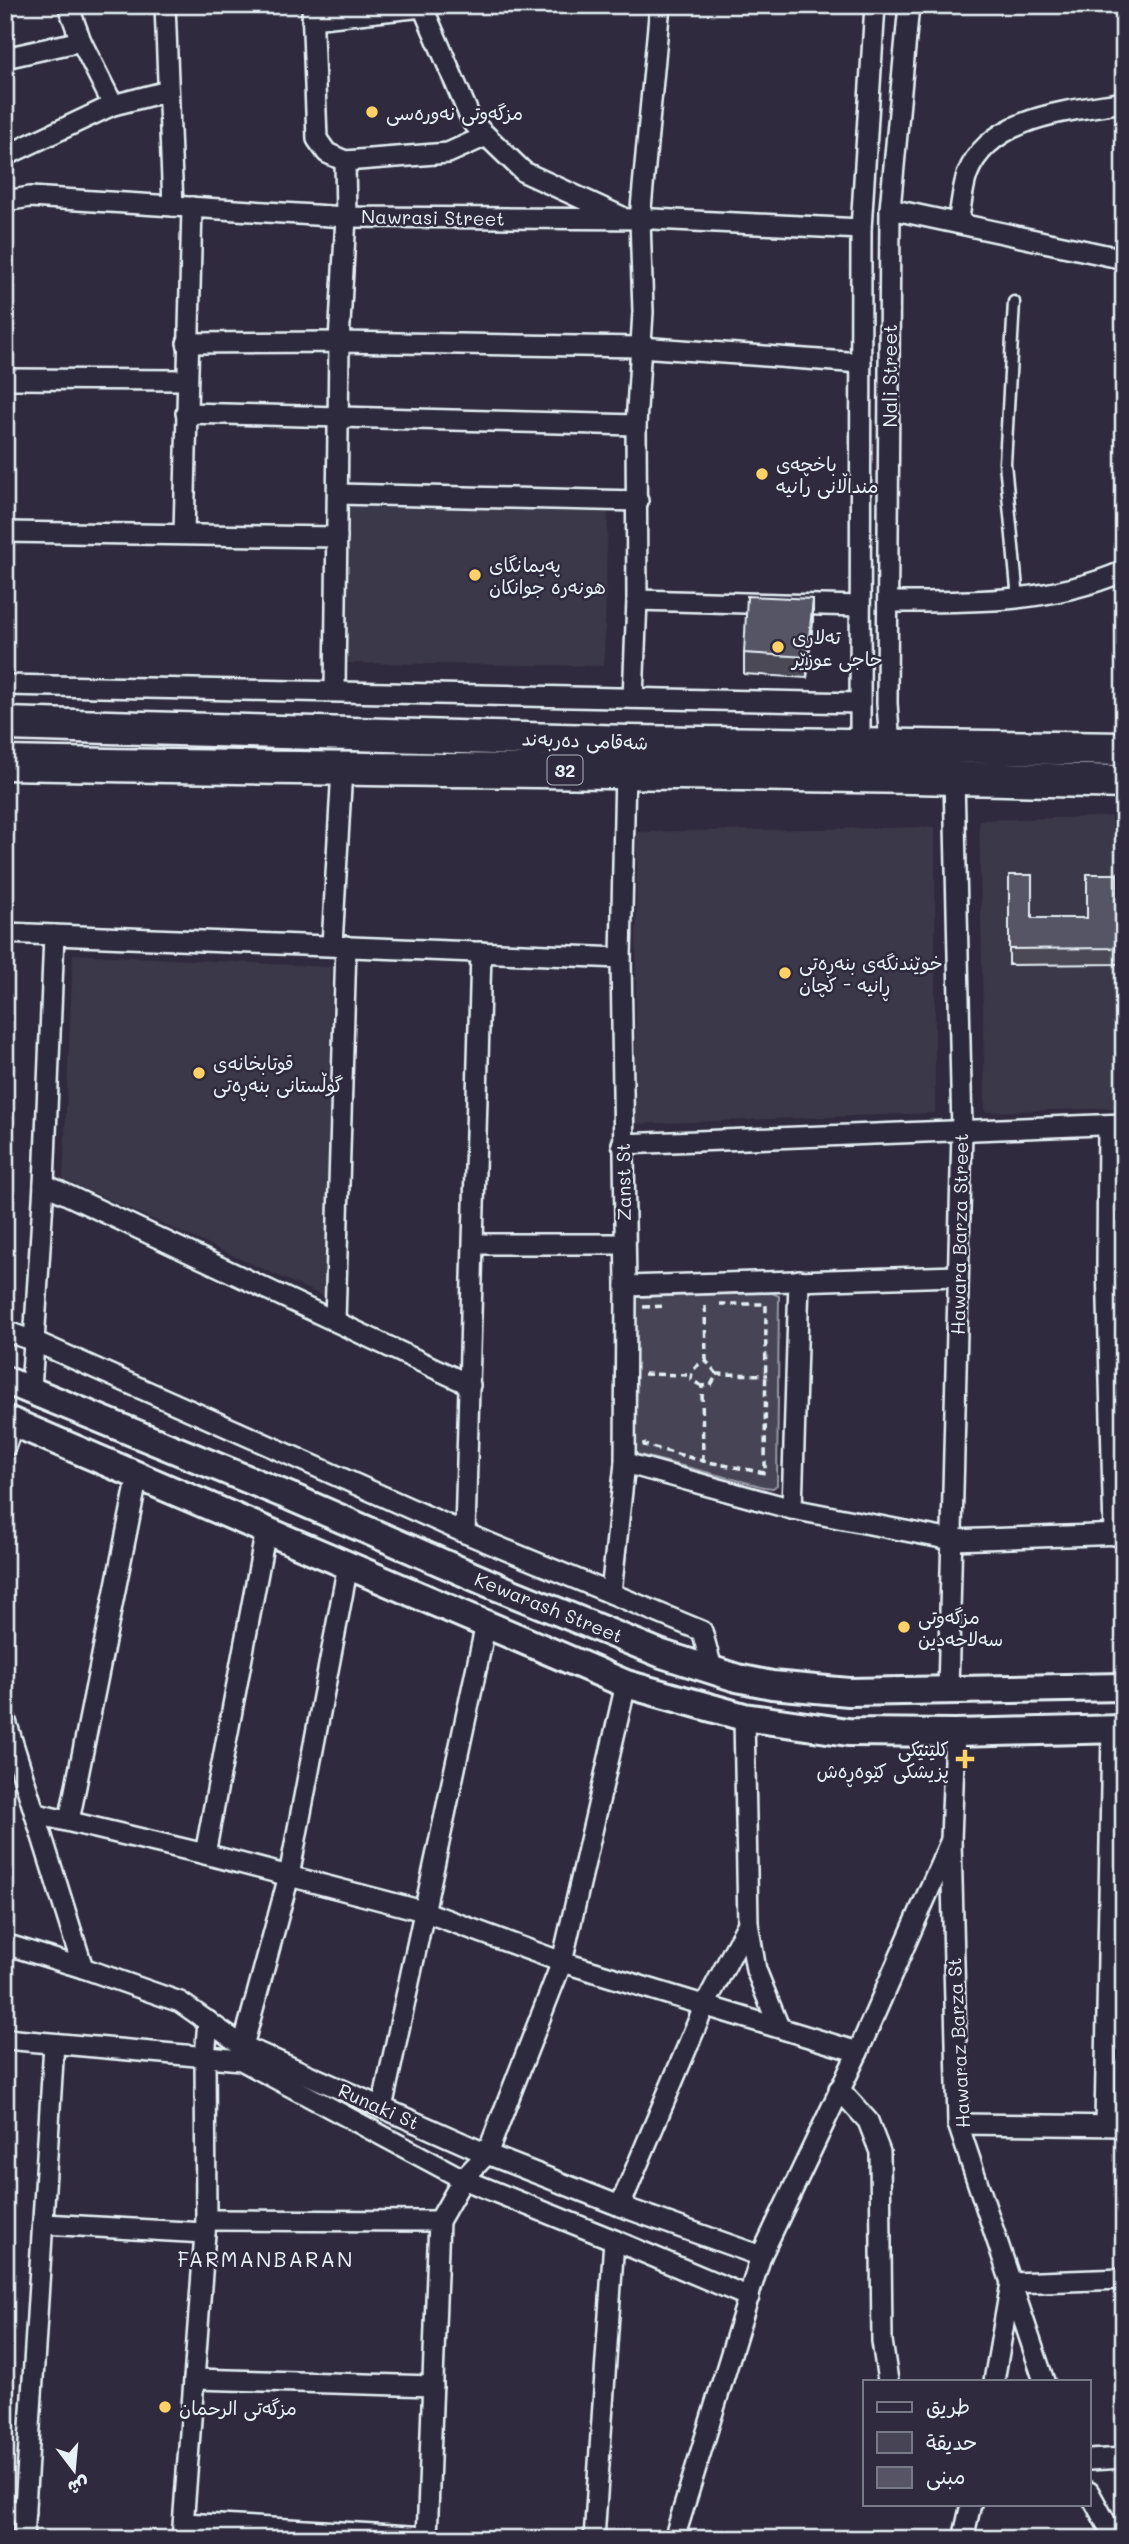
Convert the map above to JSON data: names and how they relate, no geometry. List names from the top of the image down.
{
  "streets": {
    "highway": ["شەقامی دەربەند", "32"],
    "main road": ["Kewarash Street"],
    "street": [
      "Nawrasi Street",
      "Nali Street",
      "Zanst St",
      "Hawara Barza Street",
      "Hawaraz Barza St",
      "Runaki St"
    ]
  },
  "crossings": [
    ["Nawrasi Street", "Nali Street"],
    ["Nali Street", "شەقامی دەربەند"],
    ["شەقامی دەربەند", "Zanst St"],
    ["شەقامی دەربەند", "Hawara Barza Street"],
    ["Hawara Barza Street", "Kewarash Street"],
    ["Kewarash Street", "Hawaraz Barza St"]
  ],
  "districts": ["FARMANBARAN"],
  "places": {
    "other": [
      "مزگەوتی نەورەسی",
      "باخچەی منداڵانی رانیە",
      "پەیمانگای هونەرە جوانکان",
      "تەلاری حاجی عوزێر",
      "خوێندنگەی بنەڕەتی ڕانیە - کچان",
      "قوتابخانه‌ی گوڵستانی بنه‌ڕه‌تی",
      "مزگەوتی سەلاحەدین",
      "مزگەتی الرحمان"
    ],
    "health": ["كلینیكی پزیشكی كێوەڕەش"]
  },
  "legend": ["طريق", "حديقة", "مبنى"],
  "north": "bottom"
}
